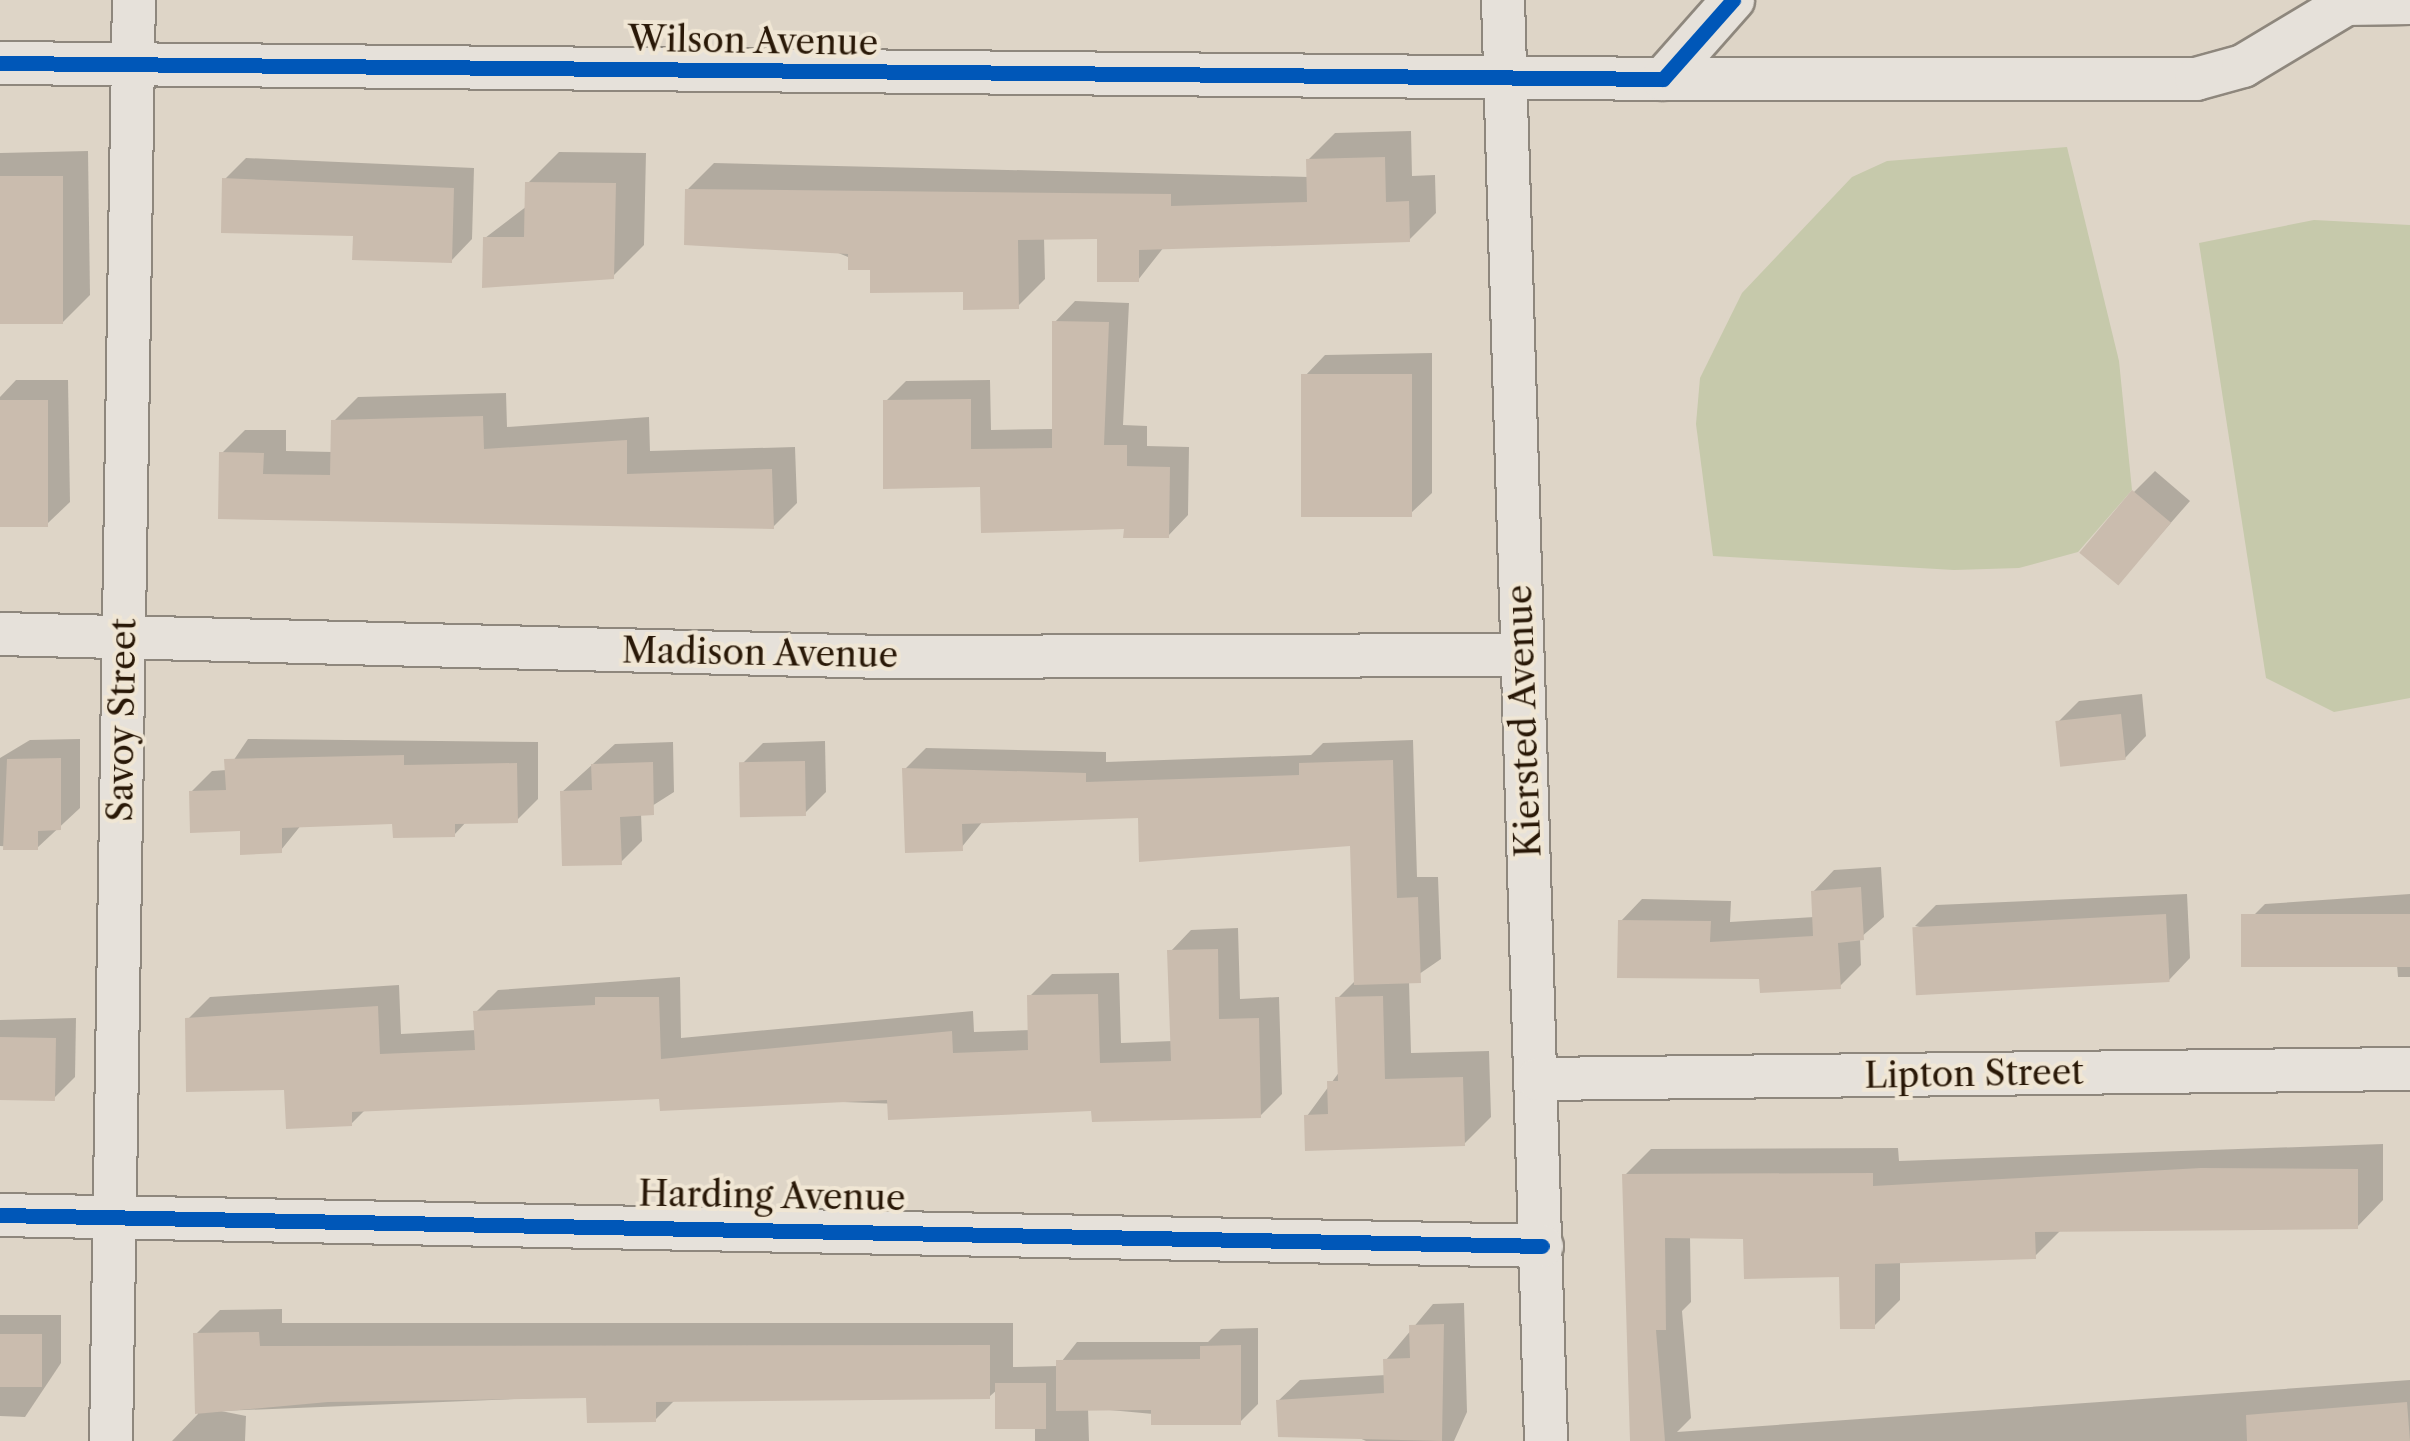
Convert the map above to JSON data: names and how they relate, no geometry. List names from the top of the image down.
{
  "streets": {
    "street": [
      "Wilson Avenue",
      "Madison Avenue",
      "Savoy Street",
      "Kiersted Avenue",
      "Lipton Street",
      "Harding Avenue"
    ]
  },
  "crossings": [
    ["Wilson Avenue", "Savoy Street"],
    ["Wilson Avenue", "Kiersted Avenue"],
    ["Madison Avenue", "Savoy Street"],
    ["Madison Avenue", "Kiersted Avenue"],
    ["Savoy Street", "Harding Avenue"],
    ["Kiersted Avenue", "Lipton Street"],
    ["Kiersted Avenue", "Harding Avenue"]
  ]
}
